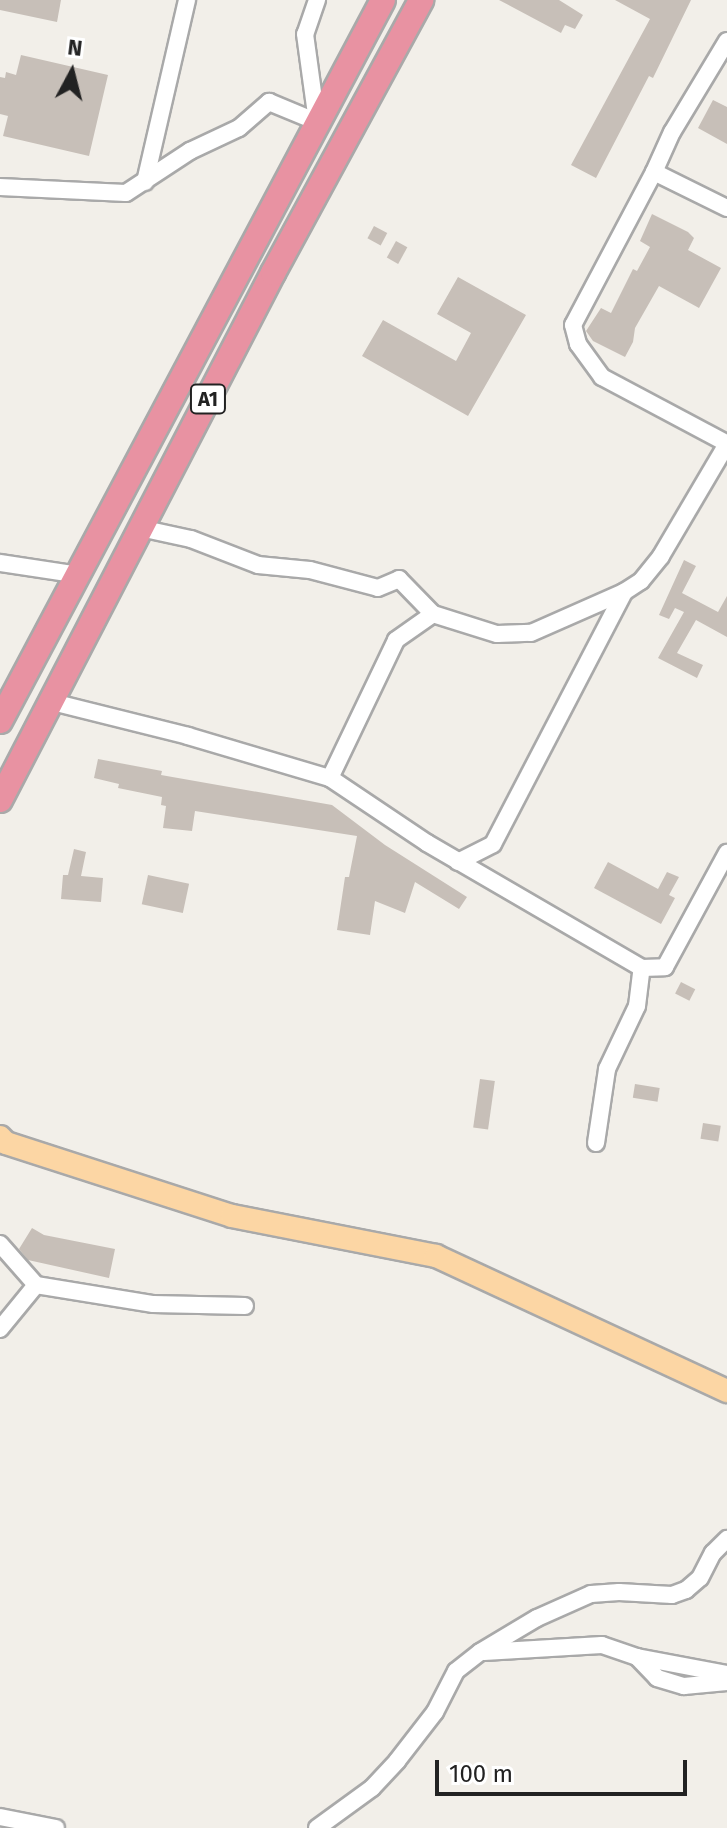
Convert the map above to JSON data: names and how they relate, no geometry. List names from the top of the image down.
{
  "streets": {
    "highway": ["A1"]
  },
  "scale_bar": "100 m",
  "north": "top"
}
